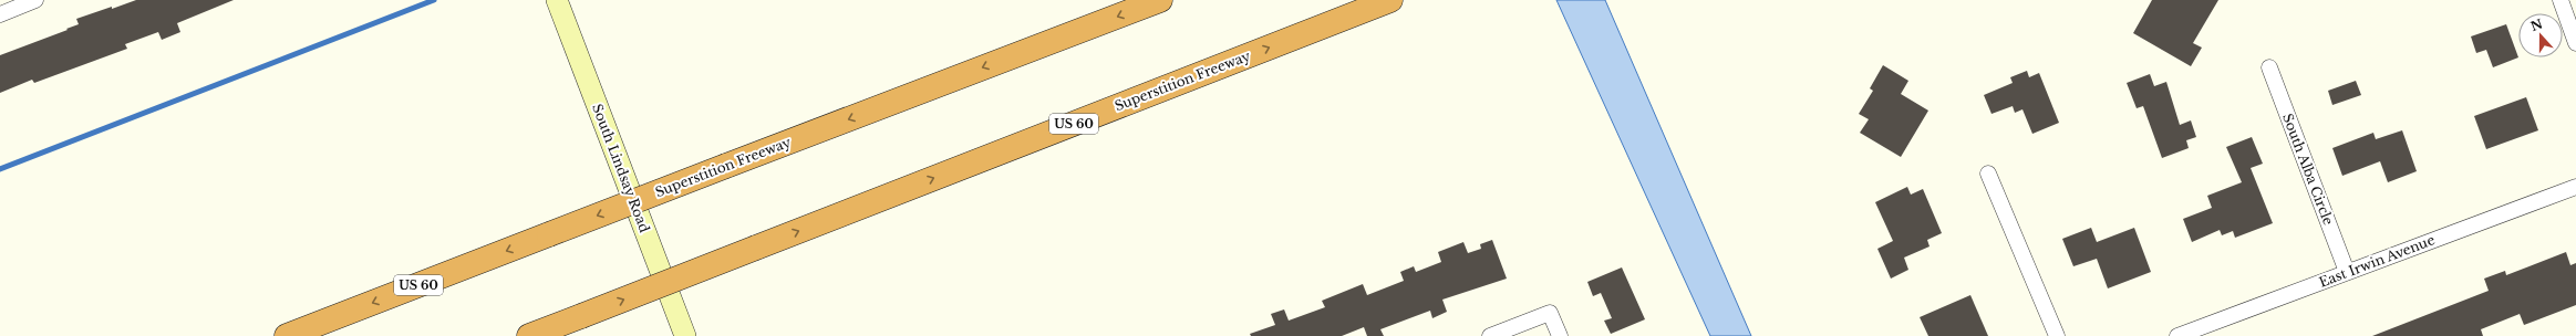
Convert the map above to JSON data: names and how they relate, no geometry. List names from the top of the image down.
{
  "streets": {
    "highway": ["Superstition Freeway", "US 60"],
    "main road": ["South Lindsay Road"],
    "street": ["South Alba Circle", "East Irwin Avenue"]
  },
  "crossings": [
    ["South Alba Circle", "East Irwin Avenue"]
  ],
  "north": "top"
}
